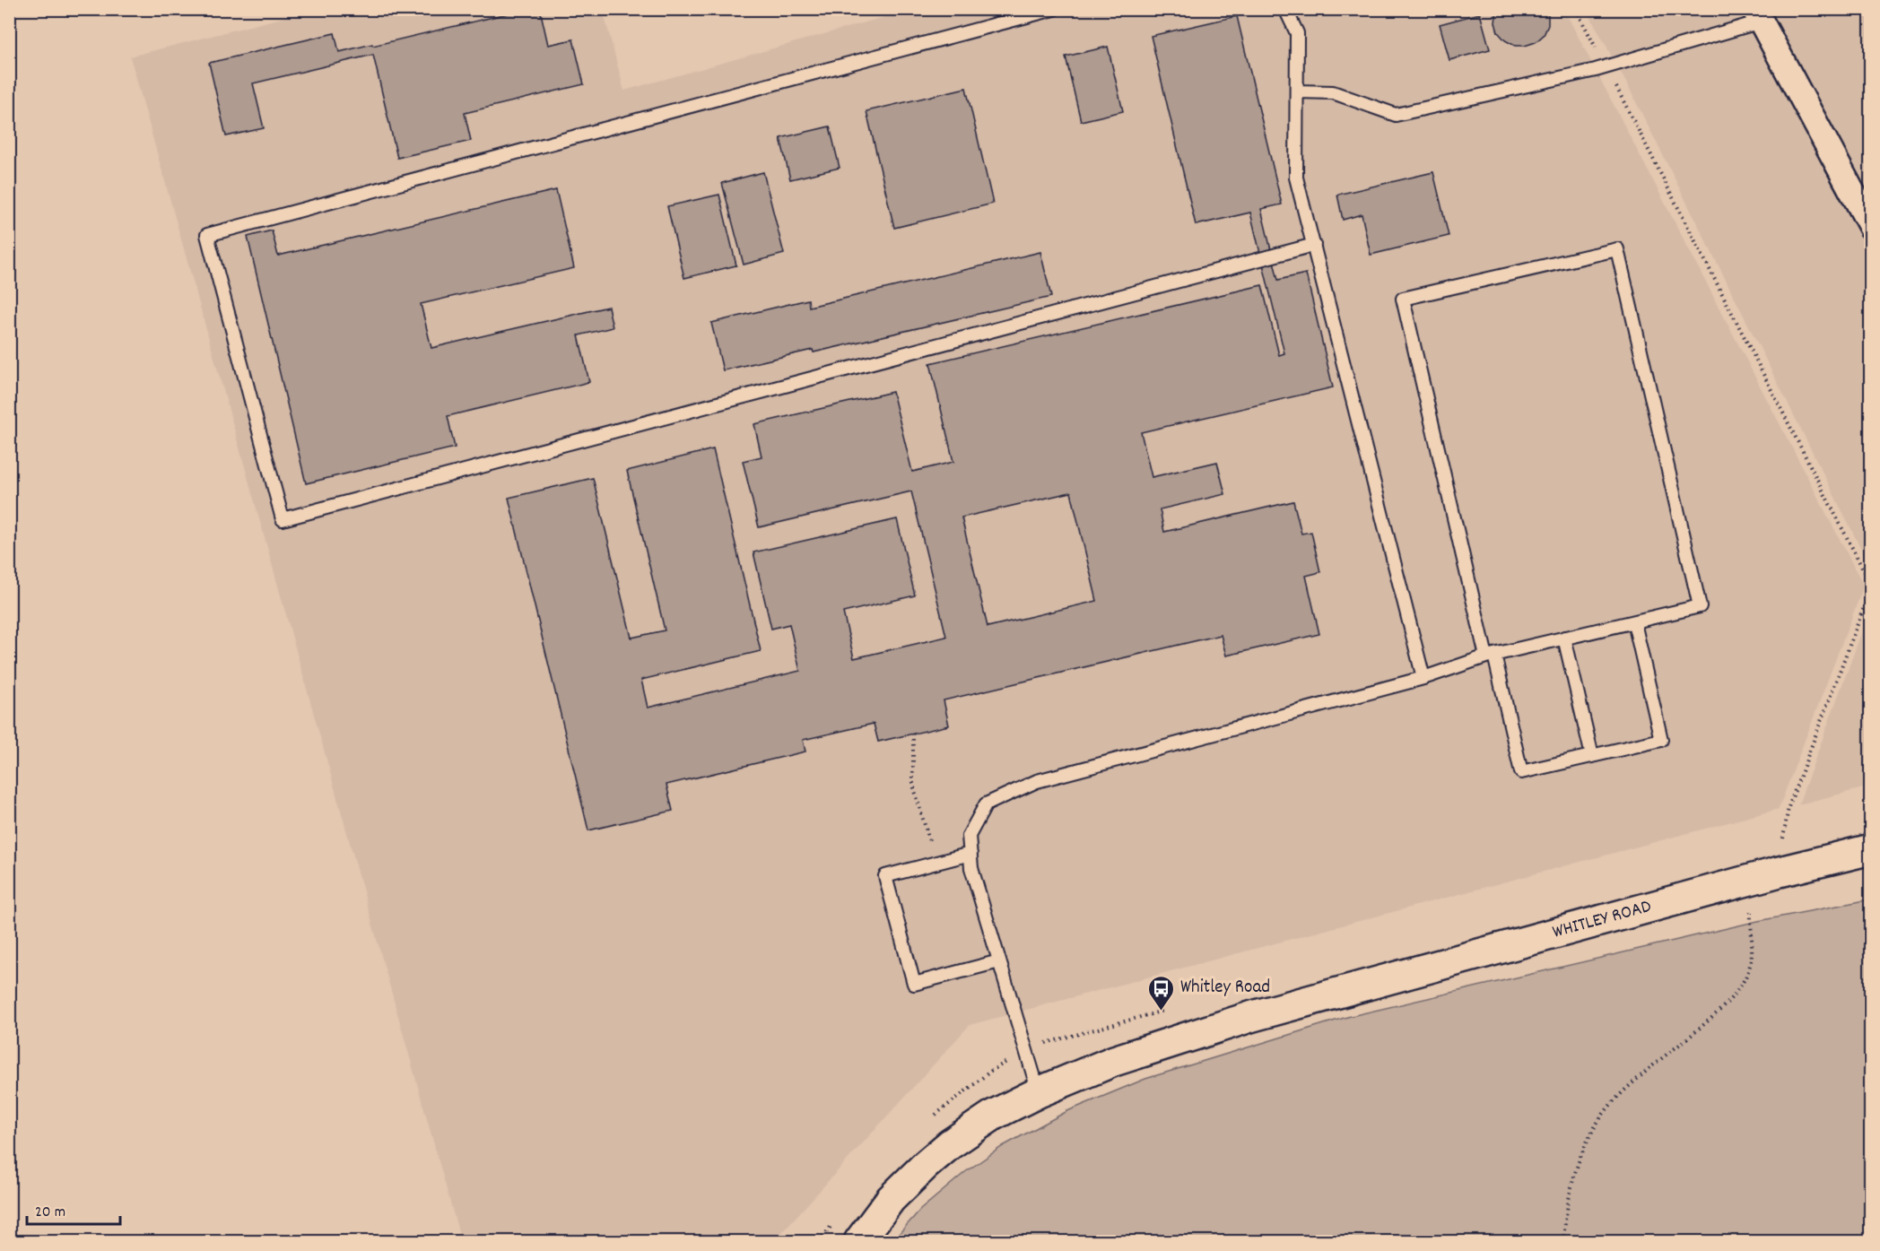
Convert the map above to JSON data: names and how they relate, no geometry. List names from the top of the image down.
{
  "streets": {
    "main road": ["WHITLEY ROAD"]
  },
  "places": {
    "bus stop": ["Whitley Road"]
  },
  "scale_bar": "20 m"
}
